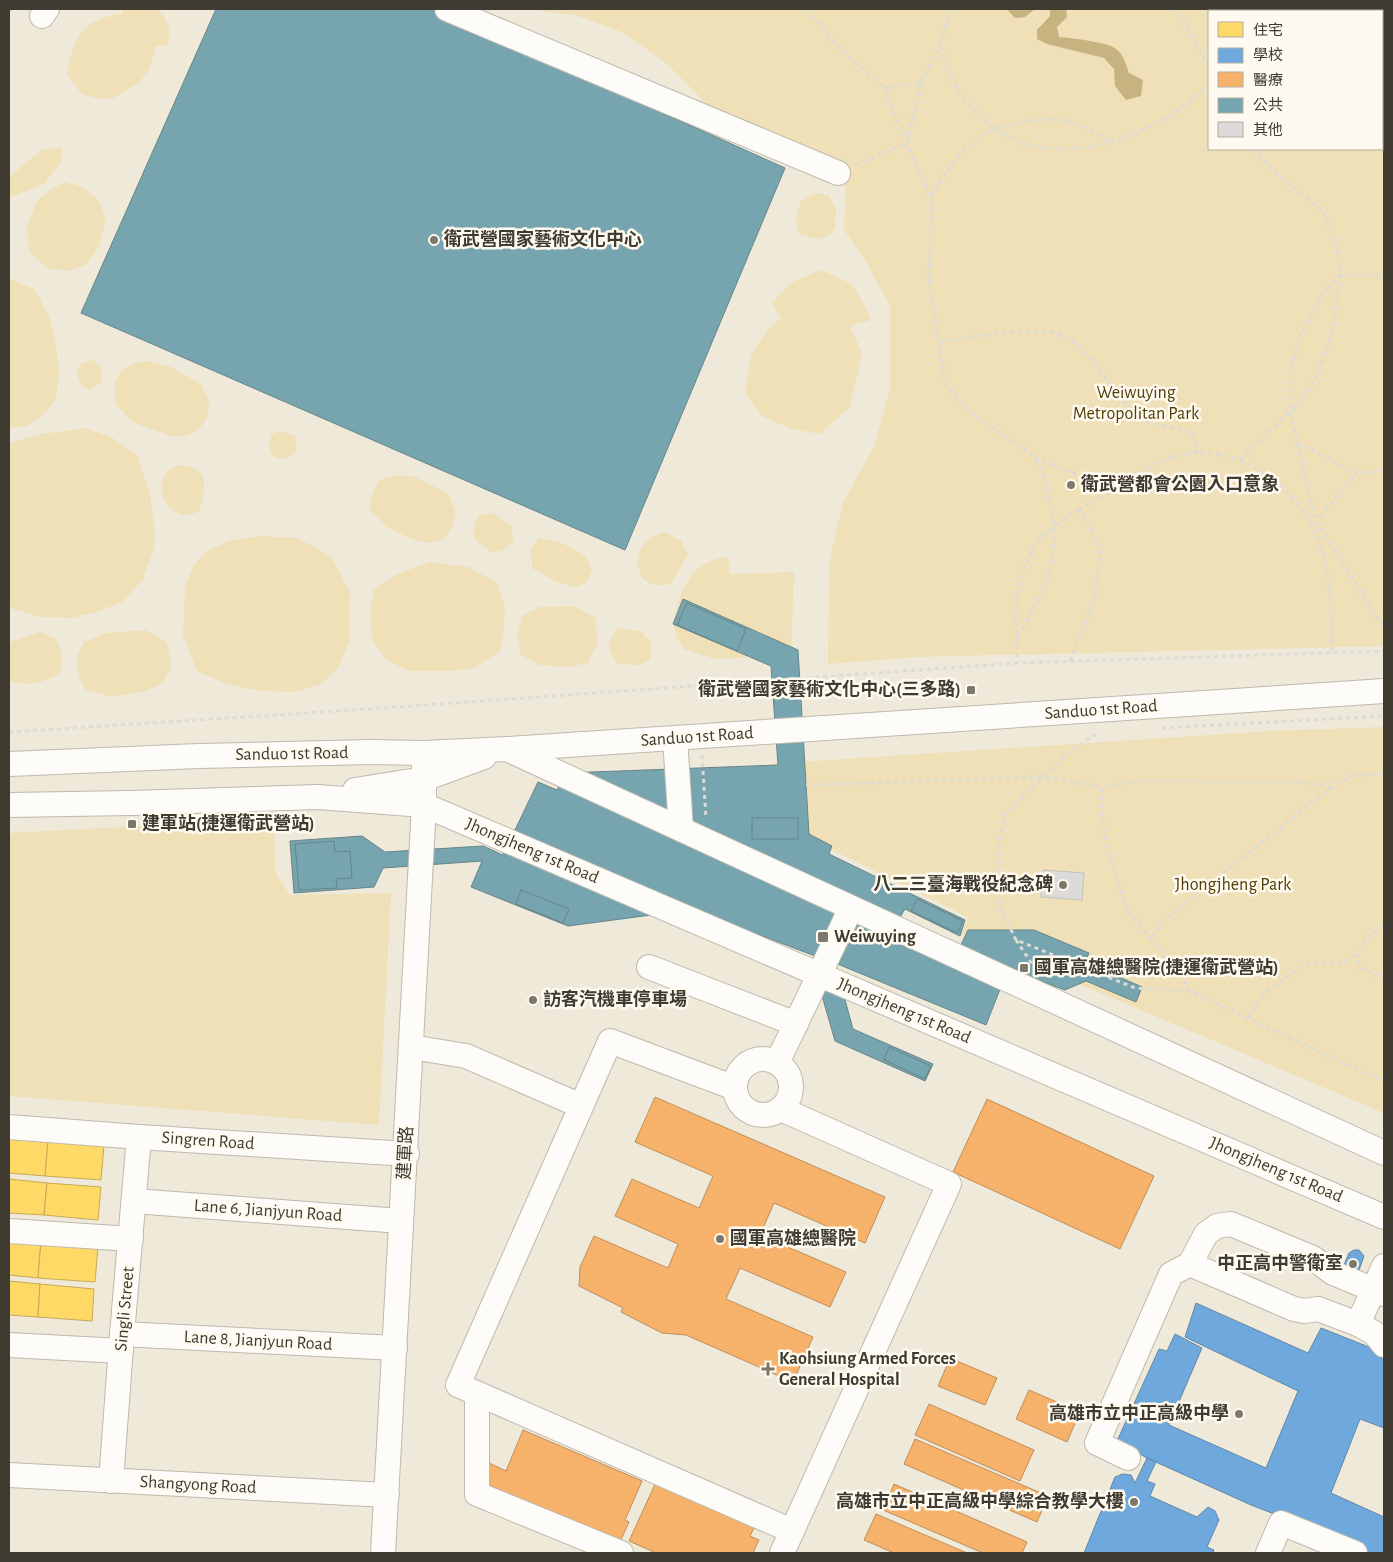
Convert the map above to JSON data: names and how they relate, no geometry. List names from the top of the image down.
{
  "streets": {
    "street": [
      "Sanduo 1st Road",
      "Jhongjheng 1st Road",
      "Singren Road",
      "建軍路",
      "Lane 6, Jianjyun Road",
      "Singli Street",
      "Lane 8, Jianjyun Road",
      "Shangyong Road"
    ]
  },
  "crossings": [
    ["Sanduo 1st Road", "建軍路"],
    ["Jhongjheng 1st Road", "建軍路"],
    ["Singren Road", "建軍路"],
    ["Singren Road", "Singli Street"],
    ["建軍路", "Lane 6, Jianjyun Road"],
    ["建軍路", "Lane 8, Jianjyun Road"],
    ["建軍路", "Shangyong Road"],
    ["Lane 6, Jianjyun Road", "Singli Street"],
    ["Singli Street", "Lane 8, Jianjyun Road"],
    ["Singli Street", "Shangyong Road"]
  ],
  "parks": ["Weiwuying Metropolitan Park", "Jhongjheng Park"],
  "places": {
    "other": [
      "衛武營國家藝術文化中心",
      "衛武營都會公園入口意象",
      "八二三臺海戰役紀念碑",
      "訪客汽機車停車場",
      "國軍高雄總醫院",
      "中正高中警衛室",
      "高雄市立中正高級中學",
      "高雄市立中正高級中學綜合教學大樓"
    ],
    "transit": [
      "衛武營國家藝術文化中心(三多路)",
      "建軍站(捷運衛武營站)",
      "Weiwuying",
      "國軍高雄總醫院(捷運衛武營站)"
    ],
    "health": ["Kaohsiung Armed Forces General Hospital"]
  },
  "legend": [
    "住宅",
    "學校",
    "醫療",
    "公共",
    "其他"
  ]
}
